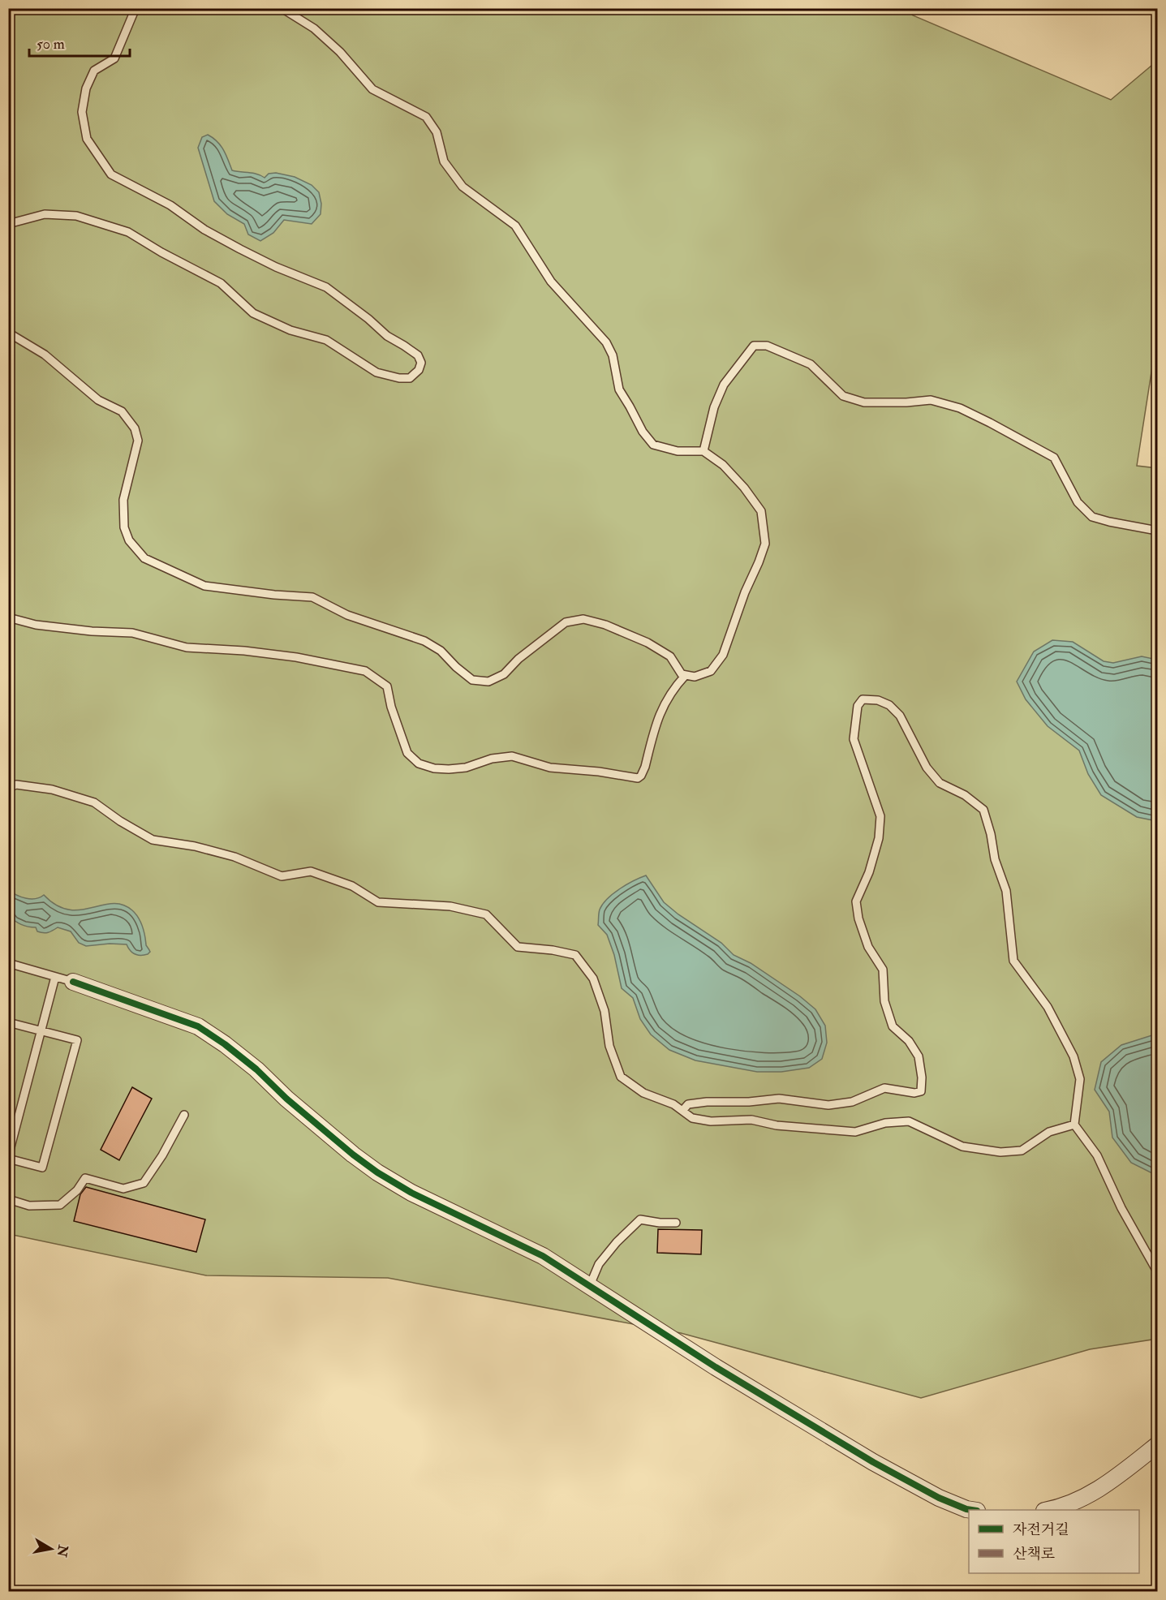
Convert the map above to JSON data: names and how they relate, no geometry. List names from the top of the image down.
{
  "legend": ["자전거길", "산책로"],
  "scale_bar": "50 m",
  "north": "right"
}
